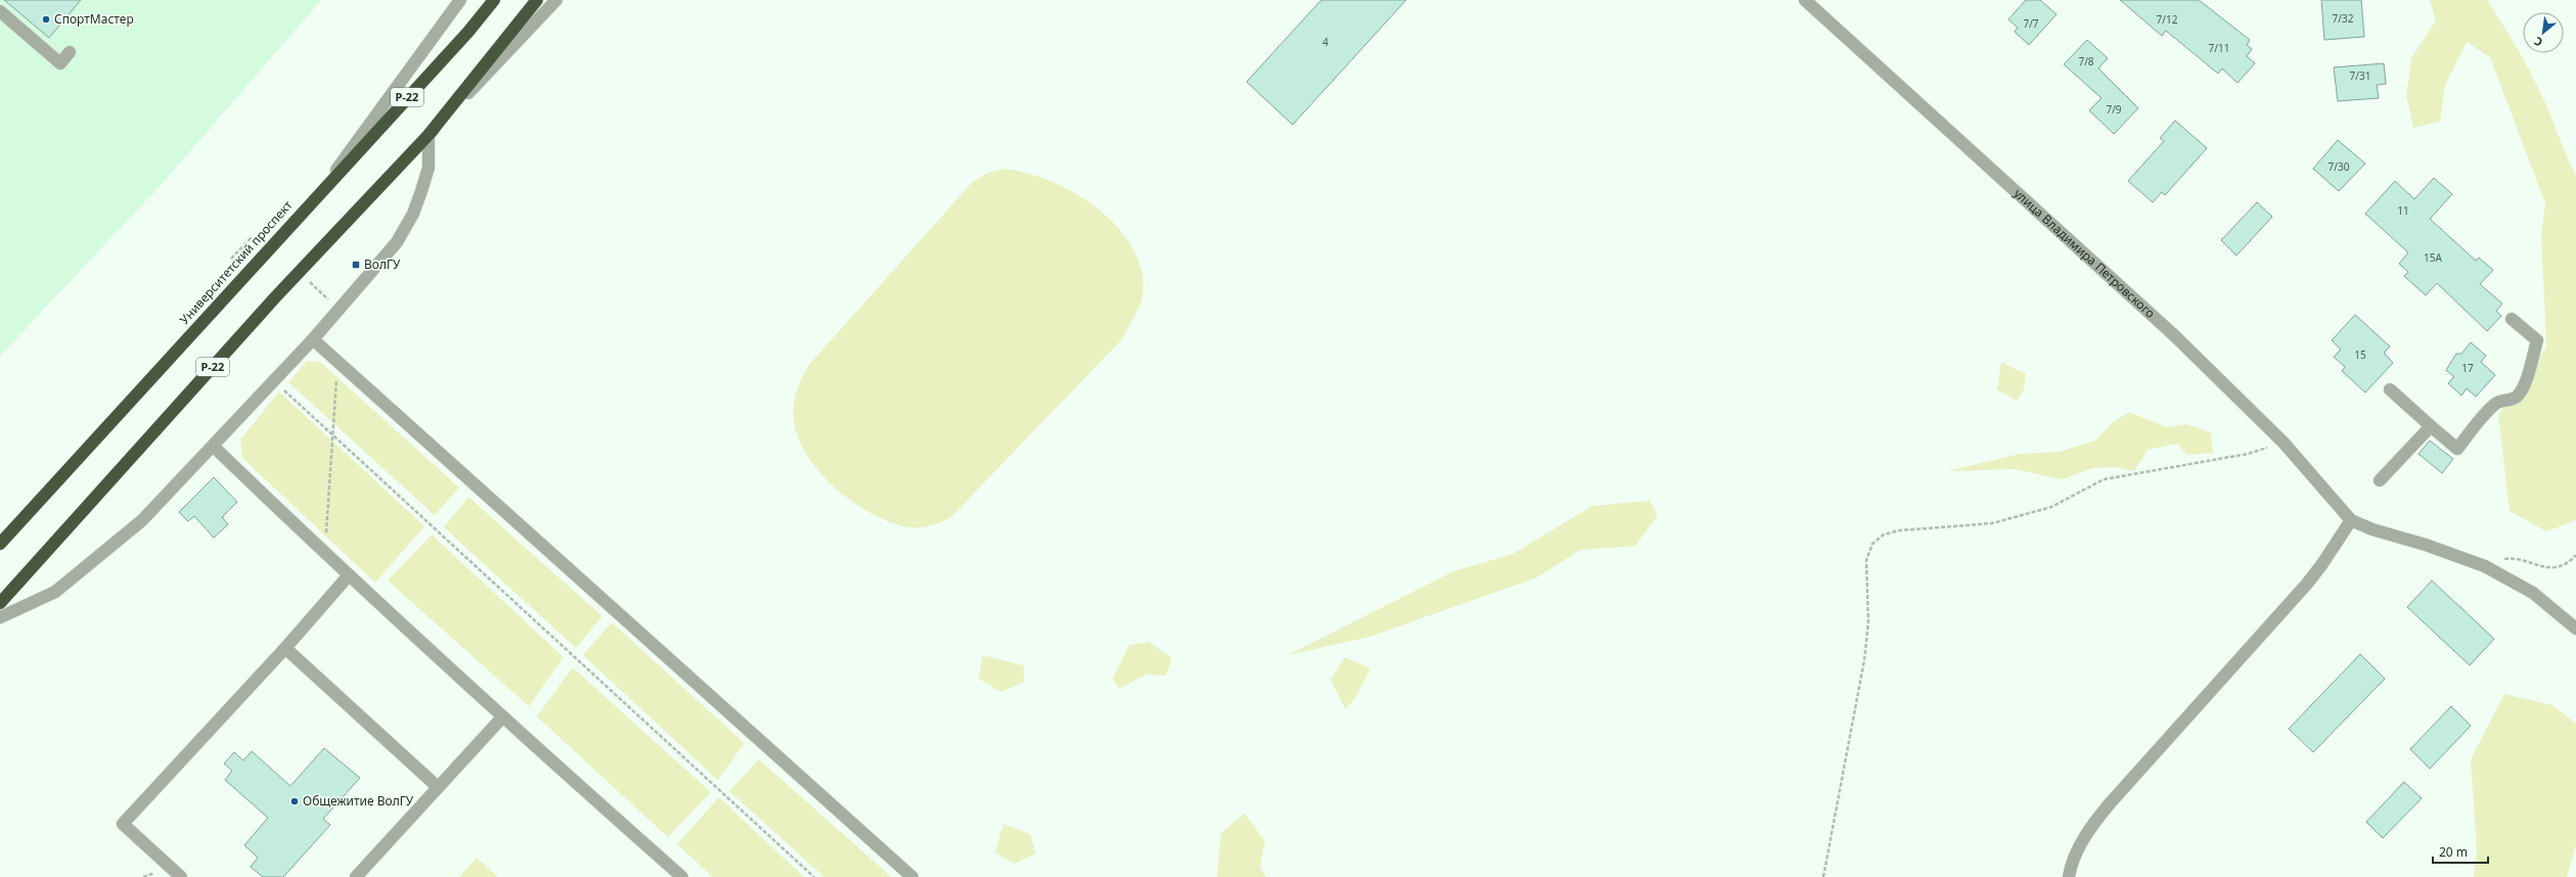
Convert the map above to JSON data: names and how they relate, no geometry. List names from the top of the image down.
{
  "streets": {
    "highway": ["Р-22", "Университетский проспект"],
    "street": ["улица Владимира Петровского"]
  },
  "places": {
    "other": ["СпортМастер", "Общежитие ВолГУ"],
    "transit": ["ВолГУ"]
  },
  "house_numbers": [
    "7/32",
    "7/12",
    "7/7",
    "4",
    "7/11",
    "7/8",
    "7/31",
    "7/9",
    "7/30",
    "11",
    "15А",
    "15",
    "17"
  ],
  "scale_bar": "20 m",
  "north": "bottom left"
}
